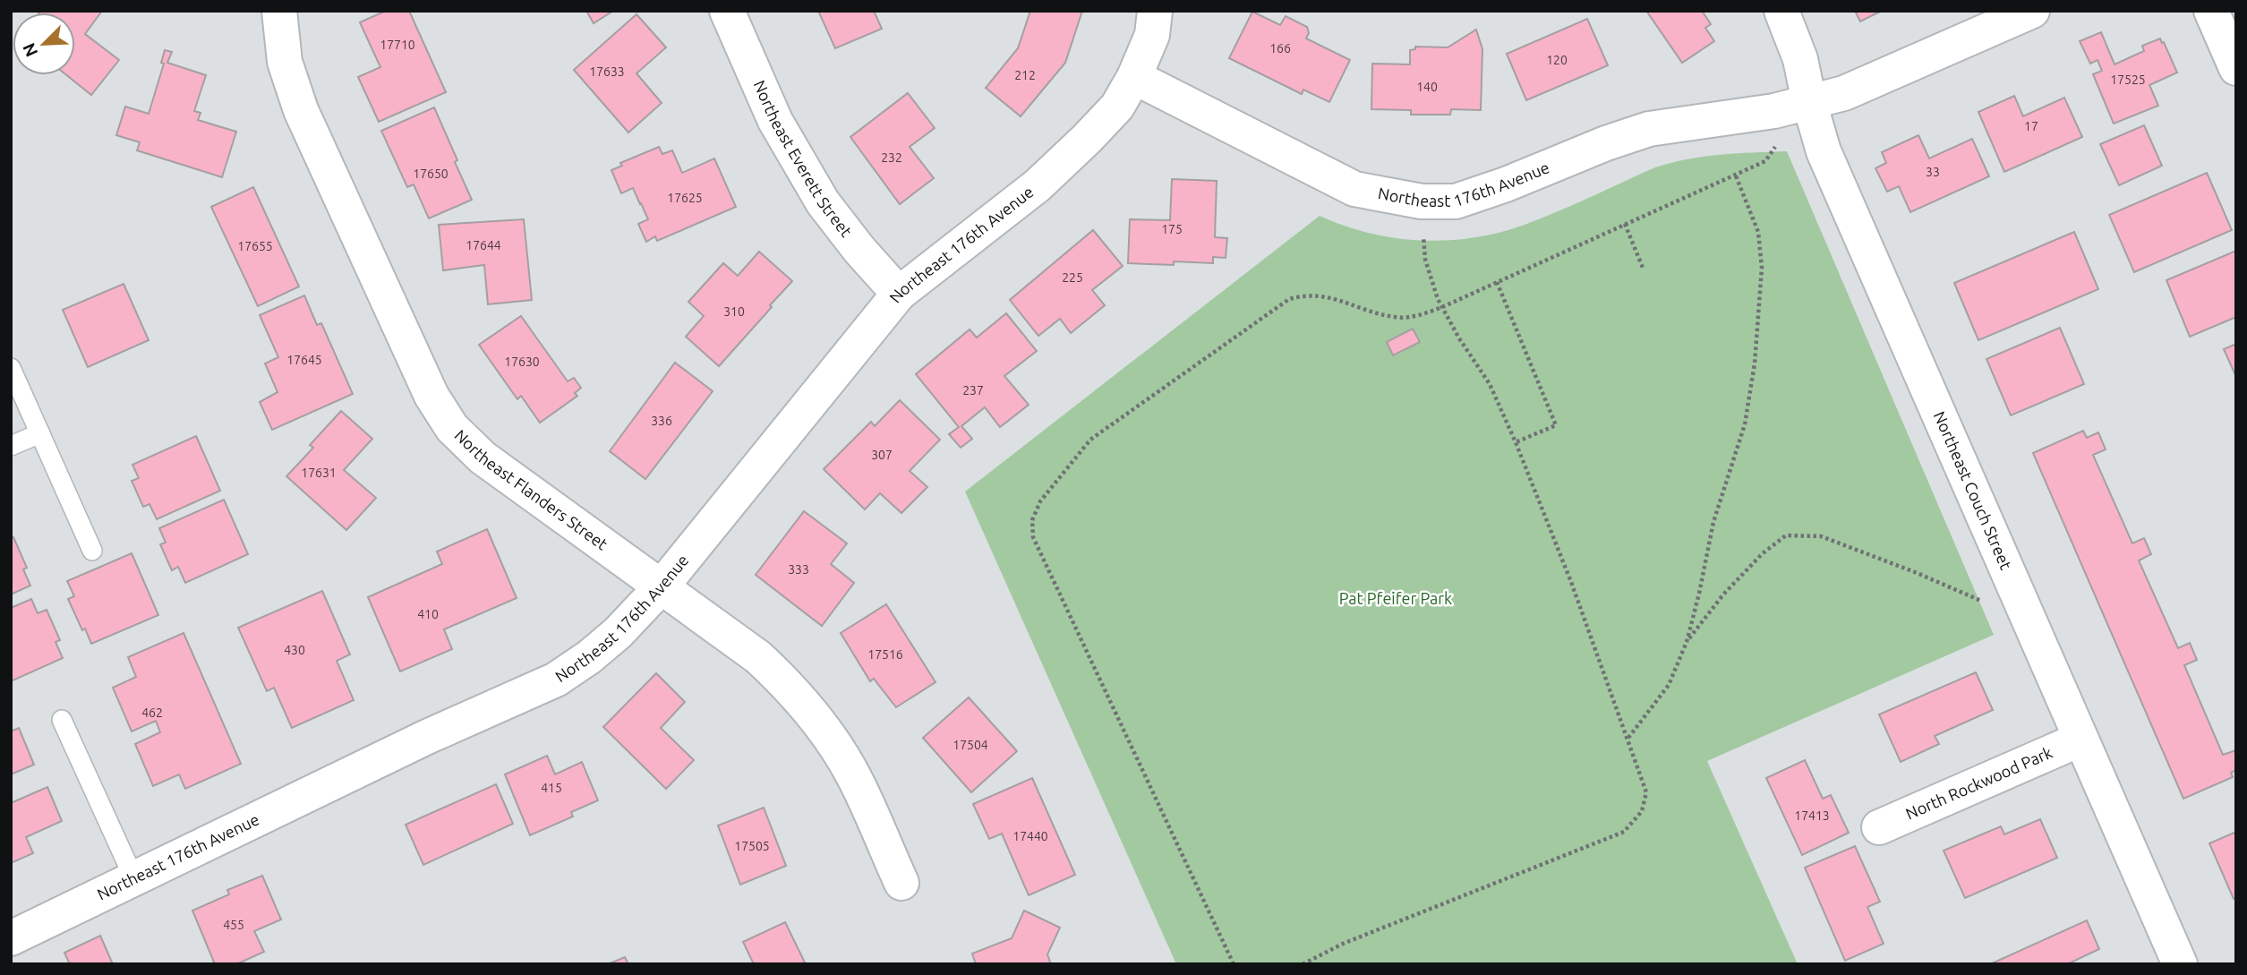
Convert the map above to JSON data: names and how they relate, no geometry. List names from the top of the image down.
{
  "streets": {
    "street": [
      "Northeast Everett Street",
      "Northeast 176th Avenue",
      "Northeast Flanders Street",
      "Northeast Couch Street",
      "North Rockwood Park"
    ]
  },
  "crossings": [
    ["Northeast Everett Street", "Northeast 176th Avenue"],
    ["Northeast 176th Avenue", "Northeast Flanders Street"],
    ["Northeast 176th Avenue", "Northeast Couch Street"],
    ["Northeast Couch Street", "North Rockwood Park"]
  ],
  "parks": ["Pat Pfeifer Park"],
  "house_numbers": [
    "17710",
    "166",
    "120",
    "17633",
    "212",
    "17525",
    "140",
    "17",
    "232",
    "33",
    "17650",
    "17625",
    "175",
    "17644",
    "17655",
    "225",
    "310",
    "17645",
    "17630",
    "237",
    "336",
    "307",
    "17631",
    "333",
    "410",
    "430",
    "17516",
    "462",
    "17504",
    "415",
    "17413",
    "17440",
    "17505",
    "455"
  ],
  "north": "bottom left"
}
